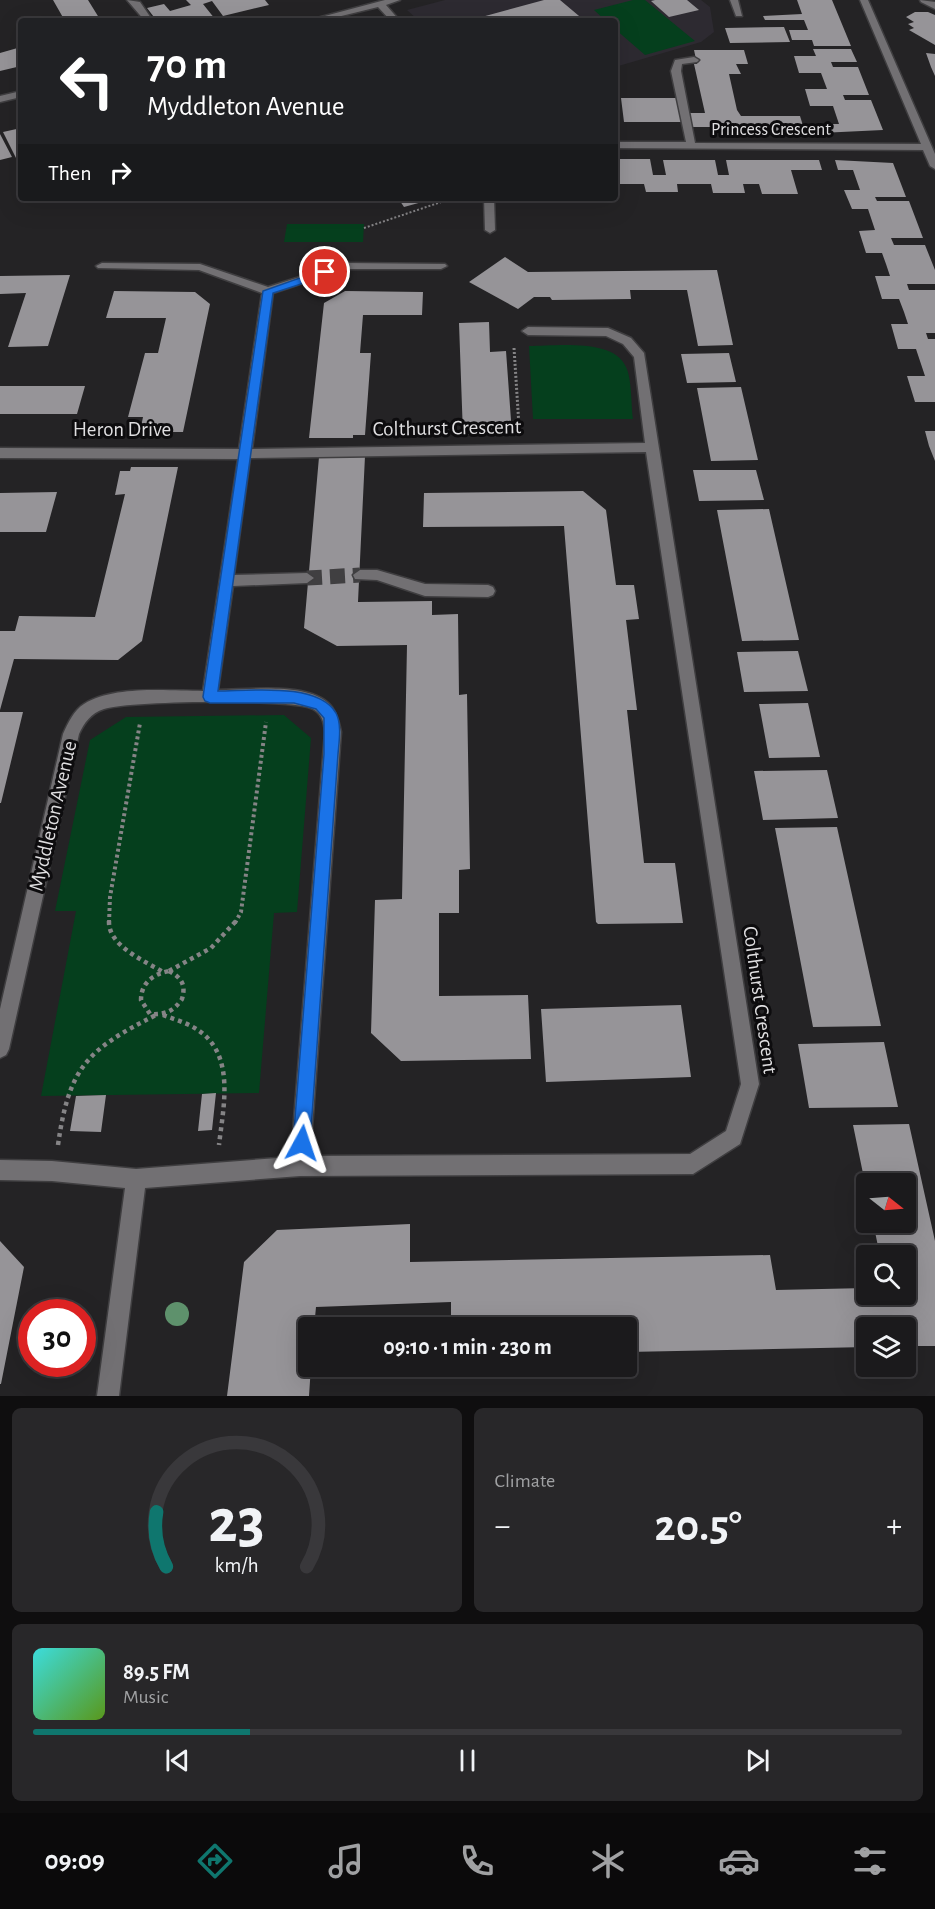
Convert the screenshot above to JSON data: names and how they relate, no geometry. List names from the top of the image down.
{
  "streets": {
    "street": [
      "Princess Crescent",
      "Colthurst Crescent",
      "Heron Drive",
      "Myddleton Avenue"
    ]
  },
  "crossings": [
    ["Colthurst Crescent", "Heron Drive"],
    ["Colthurst Crescent", "Myddleton Avenue"]
  ],
  "north": "right",
  "page": {
    "turn": ["70 m", "Myddleton Avenue"],
    "then": "Then",
    "limit": "30",
    "trip": "09:10 · 1 min · 230 m",
    "tile": "Climate",
    "heat": ["−", "20.5°", "+"],
    "song": ["89.5 FM", "Music"],
    "tabs": "09:09",
    "gauge": ["23", "km/h"]
  }
}
